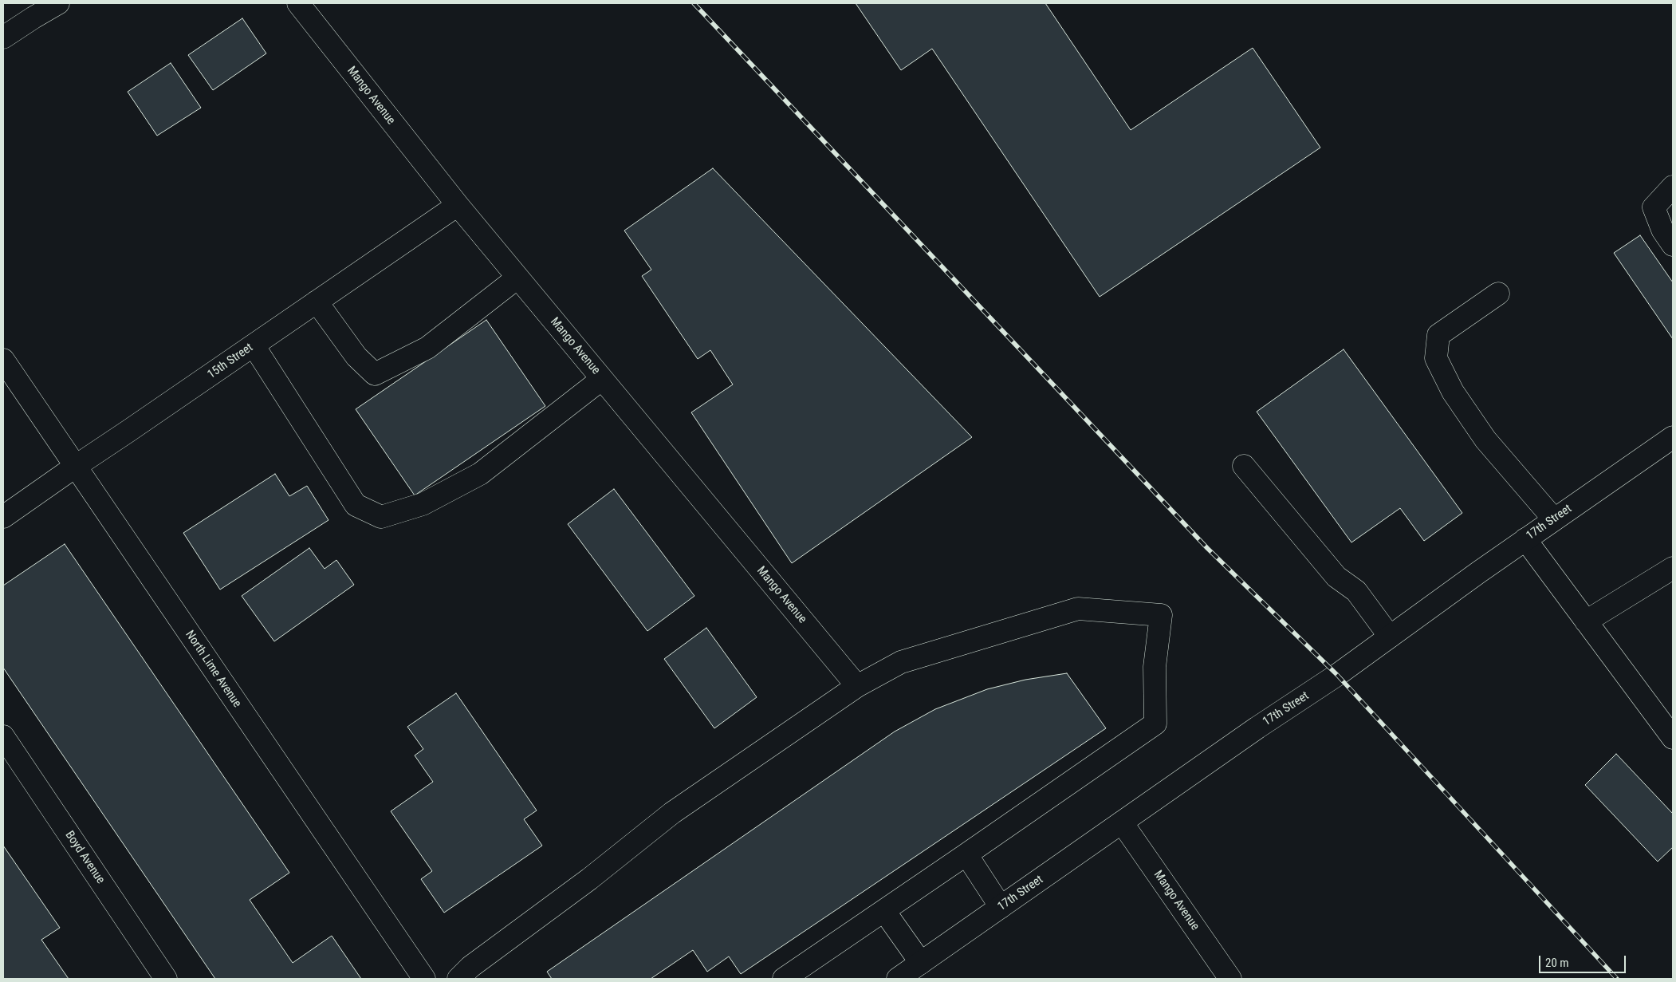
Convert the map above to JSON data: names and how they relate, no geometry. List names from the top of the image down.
{
  "streets": {
    "street": [
      "Mango Avenue",
      "15th Street",
      "17th Street",
      "North Lime Avenue",
      "Boyd Avenue"
    ]
  },
  "crossings": [
    ["Mango Avenue", "15th Street"],
    ["Mango Avenue", "17th Street"],
    ["15th Street", "North Lime Avenue"]
  ],
  "scale_bar": "20 m"
}
